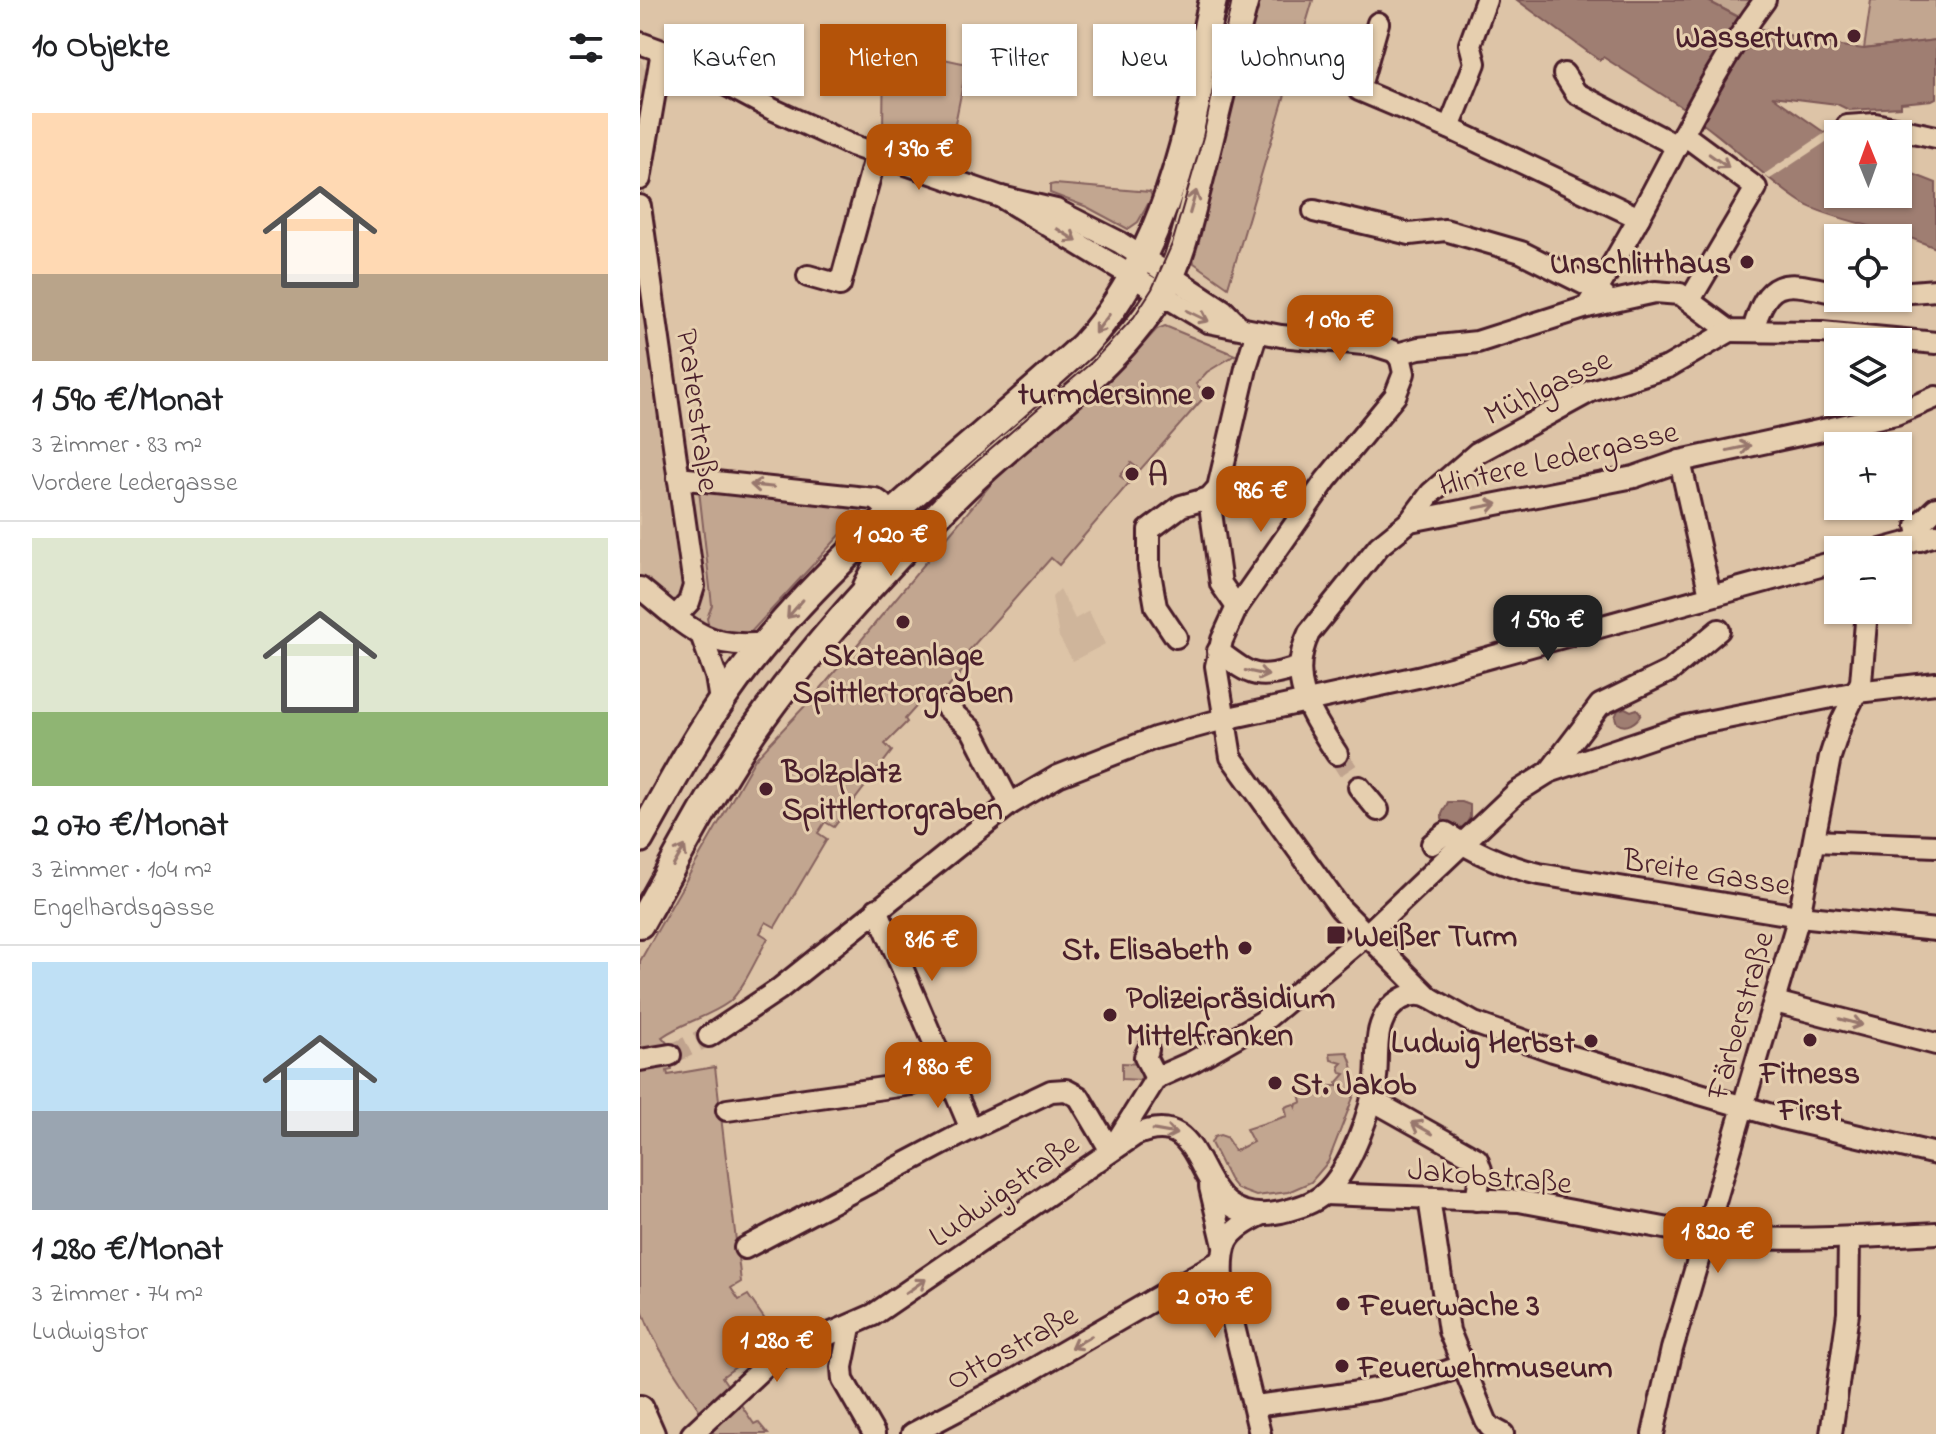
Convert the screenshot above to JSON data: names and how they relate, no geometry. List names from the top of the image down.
{
  "streets": {
    "street": [
      "Mühlgasse",
      "Praterstraße",
      "Hintere Ledergasse",
      "Breite Gasse",
      "Färberstraße",
      "Jakobstraße",
      "Ludwigstraße",
      "Ottostraße"
    ]
  },
  "crossings": [
    ["Mühlgasse", "Hintere Ledergasse"],
    ["Breite Gasse", "Färberstraße"],
    ["Färberstraße", "Jakobstraße"]
  ],
  "one_way": ["Ottostraße"],
  "places": {
    "other": [
      "Wasserturm",
      "Unschlitthaus",
      "turmdersinne",
      "A",
      "Skateanlage Spittlertorgraben",
      "Bolzplatz Spittlertorgraben",
      "St. Elisabeth",
      "Polizeipräsidium Mittelfranken",
      "Fitness First",
      "Ludwig Herbst",
      "St. Jakob",
      "Feuerwache 3",
      "Feuerwehrmuseum"
    ],
    "transit": ["Weißer Turm"]
  },
  "north": "top",
  "page": {
    "heading": "10 Objekte",
    "chip": [
      "Kaufen",
      "Mieten",
      "Filter",
      "Neu",
      "Wohnung"
    ],
    "list": [
      {
        "name": "1 590 €/Monat",
        "note": "3 Zimmer · 83 m² · Vordere Ledergasse"
      },
      {
        "name": "2 070 €/Monat",
        "note": "3 Zimmer · 104 m² · Engelhardsgasse"
      },
      {
        "name": "1 280 €/Monat",
        "note": "3 Zimmer · 74 m² · Ludwigstor"
      }
    ],
    "map_buttons": ["+", "−"],
    "price": [
      "1 390 €",
      "1 090 €",
      "986 €",
      "1 020 €",
      "1 590 €",
      "816 €",
      "1 880 €",
      "1 820 €",
      "2 070 €",
      "1 280 €"
    ]
  }
}
